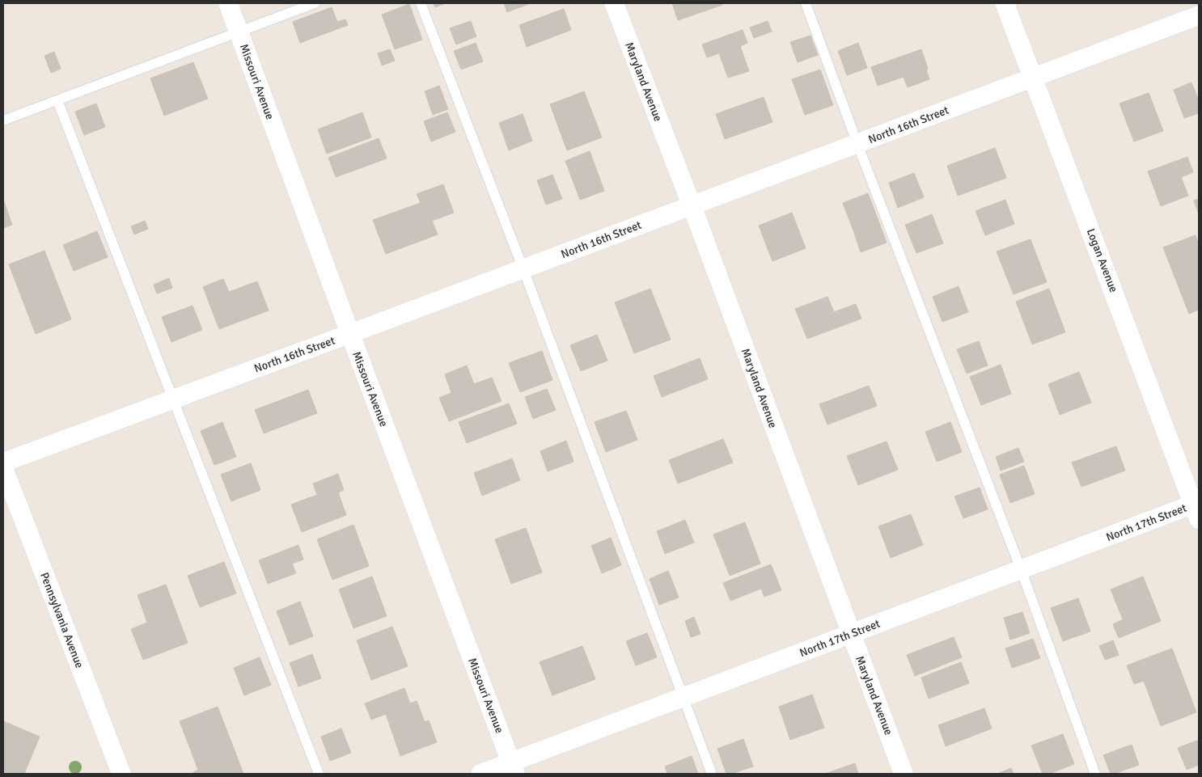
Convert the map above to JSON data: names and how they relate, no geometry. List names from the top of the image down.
{
  "streets": {
    "street": [
      "Missouri Avenue",
      "Maryland Avenue",
      "North 16th Street",
      "Logan Avenue",
      "North 17th Street",
      "Pennsylvania Avenue"
    ]
  },
  "crossings": [
    ["Missouri Avenue", "North 16th Street"],
    ["Missouri Avenue", "North 17th Street"],
    ["Maryland Avenue", "North 16th Street"],
    ["Maryland Avenue", "North 17th Street"],
    ["North 16th Street", "Logan Avenue"],
    ["Logan Avenue", "North 17th Street"]
  ]
}
